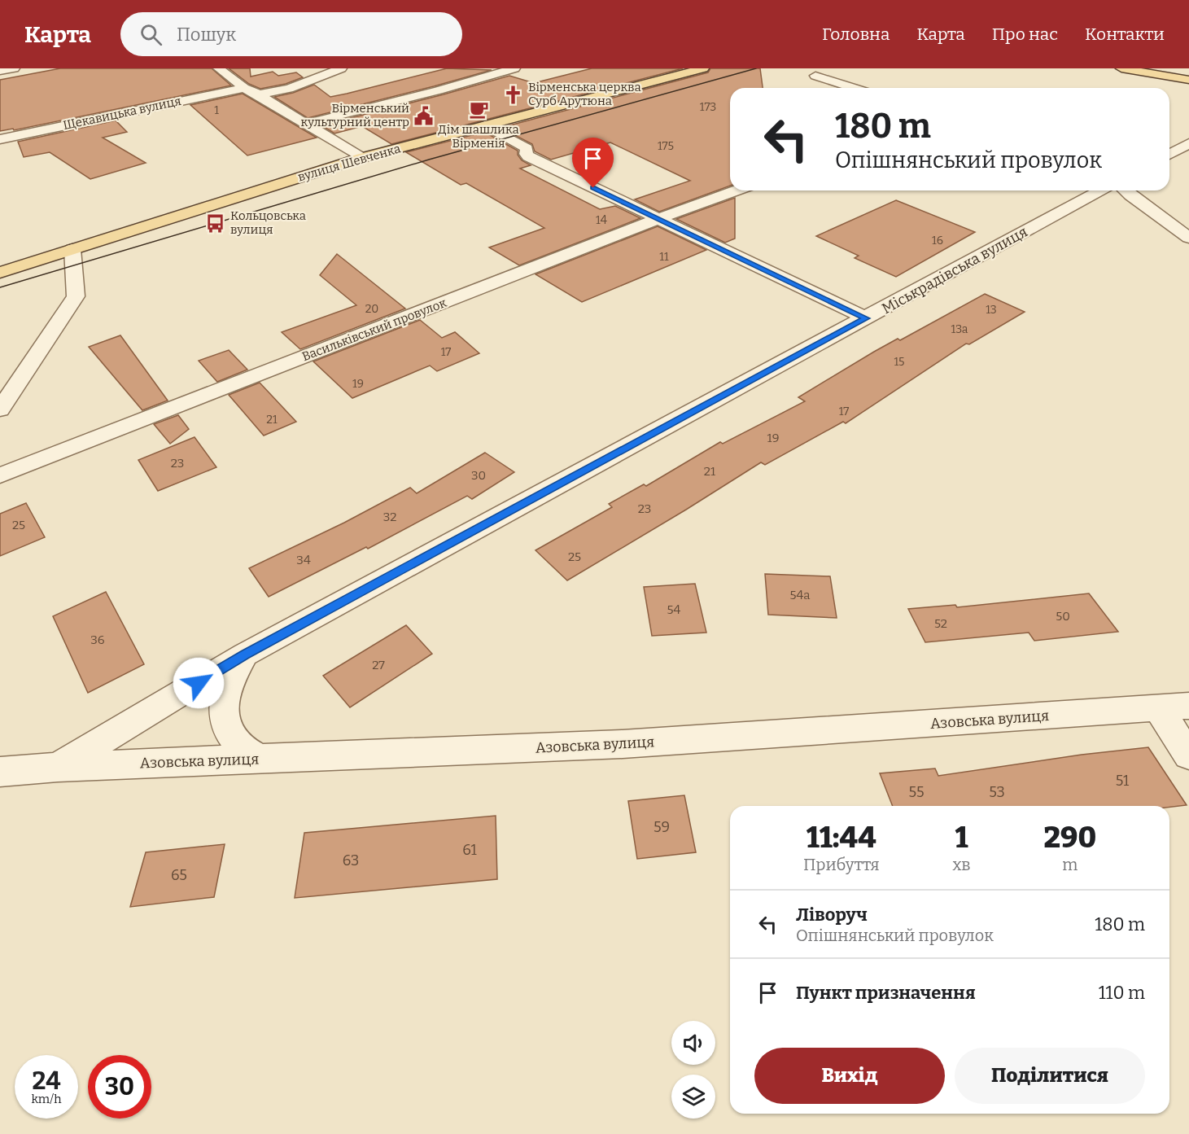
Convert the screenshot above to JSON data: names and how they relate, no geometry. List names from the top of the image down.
{
  "streets": {
    "main road": ["вулиця Шевченка"],
    "street": [
      "Щекавицька вулиця",
      "Міськрадівська вулиця",
      "Васильківський провулок",
      "Азовська вулиця"
    ]
  },
  "crossings": [
    ["Міськрадівська вулиця", "Азовська вулиця"]
  ],
  "places": {
    "church": ["Вірменська церква Сурб Арутюна"],
    "cafe": ["Дім шашлика Вірменія"],
    "public building": ["Вірменський культурний центр"],
    "bus stop": ["Кольцовська вулиця"]
  },
  "house_numbers": [
    "173",
    "1",
    "175",
    "14",
    "16",
    "11",
    "20",
    "13",
    "13а",
    "17",
    "15",
    "19",
    "17",
    "21",
    "19",
    "23",
    "21",
    "30",
    "23",
    "32",
    "25",
    "25",
    "34",
    "54а",
    "54",
    "50",
    "52",
    "36",
    "27",
    "51",
    "55",
    "53",
    "59",
    "61",
    "63",
    "65"
  ],
  "page": {
    "header": "Карта",
    "search": "Пошук",
    "nav": [
      "Головна",
      "Карта",
      "Про нас",
      "Контакти"
    ],
    "turn": ["180 m", "Опішнянський провулок"],
    "eta": [
      "11:44",
      "Прибуття",
      "1",
      "хв",
      "290",
      "m"
    ],
    "list": [
      {
        "name": "Ліворуч",
        "note": "Опішнянський провулок",
        "value": "180 m"
      },
      {
        "name": "Пункт призначення",
        "value": "110 m"
      }
    ],
    "buttons": ["Вихід", "Поділитися"],
    "speed": "24 km/h",
    "limit": "30"
  }
}
